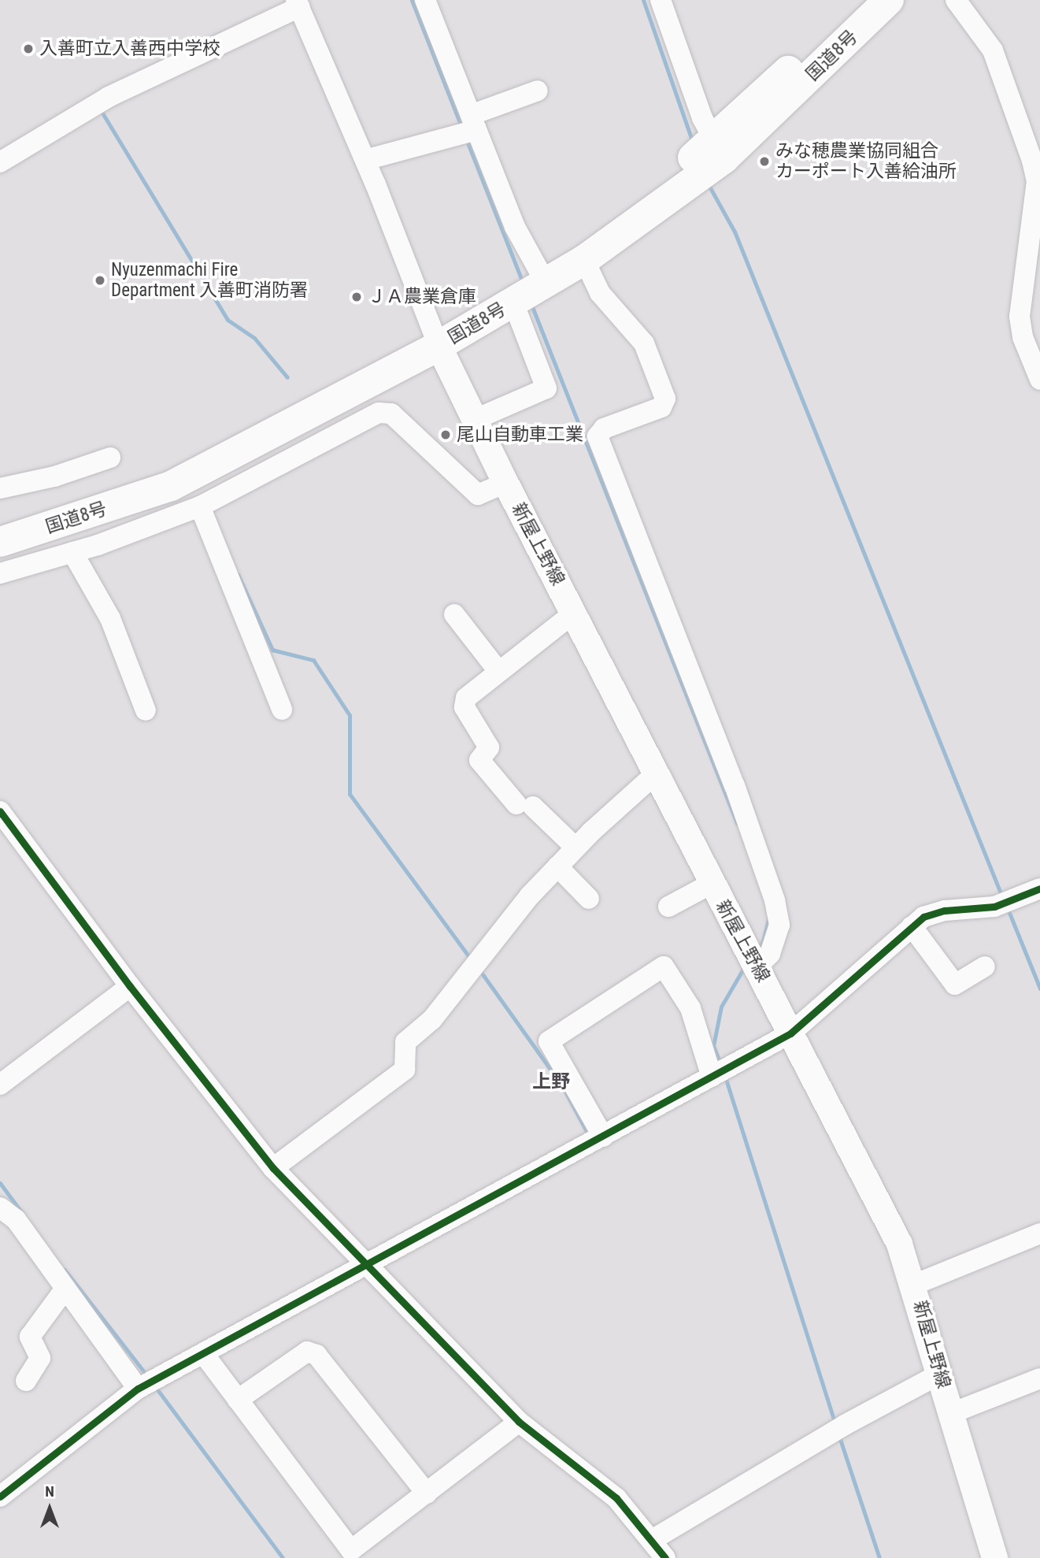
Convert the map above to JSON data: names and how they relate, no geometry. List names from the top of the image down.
{
  "streets": {
    "highway": ["国道8号"],
    "main road": ["新屋上野線"]
  },
  "crossings": [
    ["国道8号", "新屋上野線"]
  ],
  "districts": ["上野"],
  "places": [
    "入善町立入善西中学校",
    "みな穂農業協同組合 カーポート入善給油所",
    "Nyuzenmachi Fire Department 入善町消防署",
    "ＪＡ農業倉庫",
    "尾山自動車工業"
  ],
  "north": "top"
}
